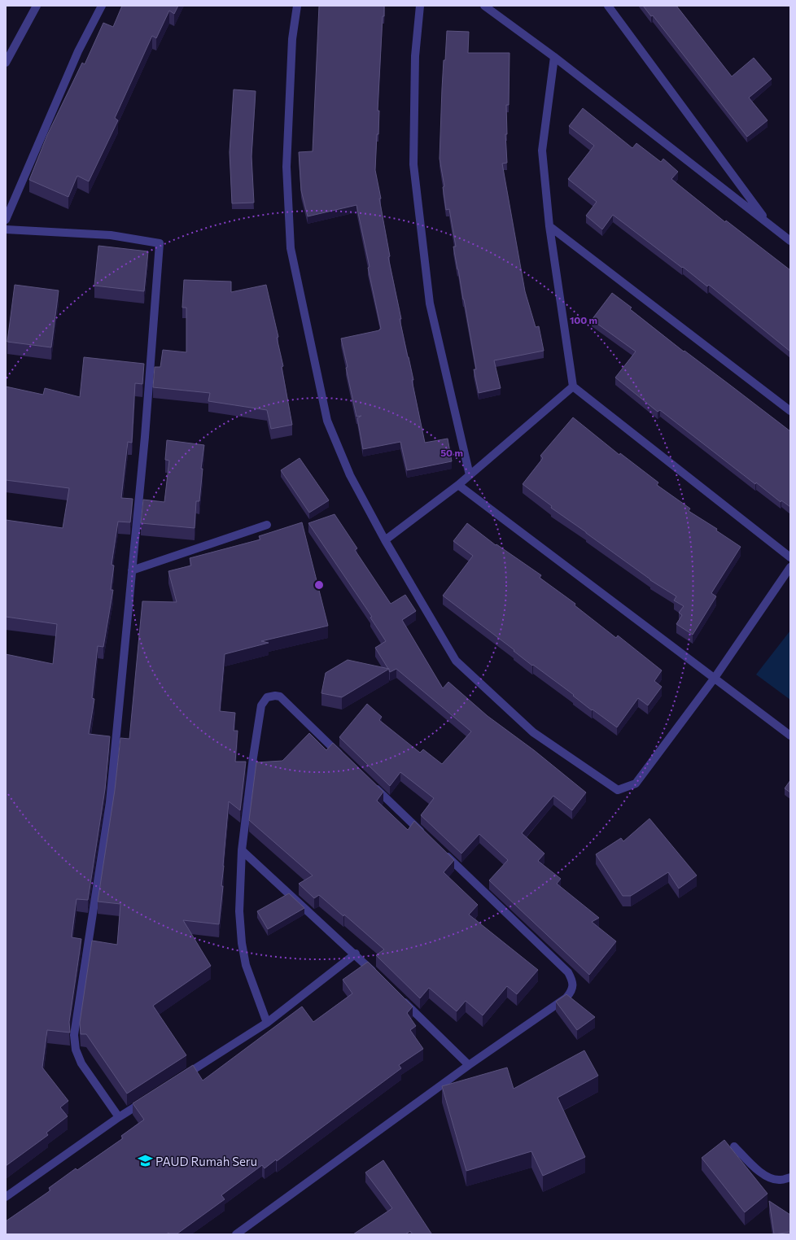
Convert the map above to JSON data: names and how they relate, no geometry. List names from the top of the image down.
{
  "places": {
    "school or university": ["PAUD Rumah Seru"]
  },
  "rings": ["100 m", "50 m"]
}
